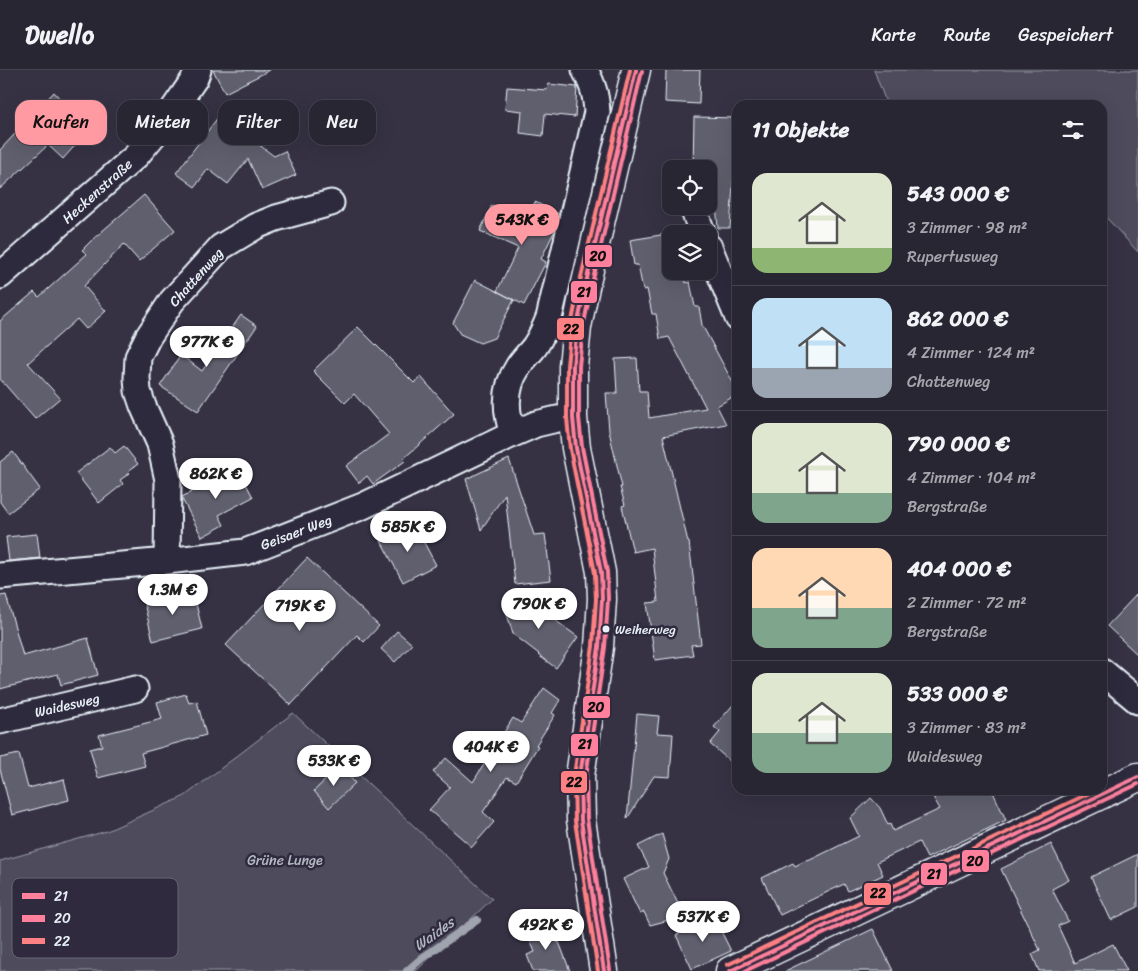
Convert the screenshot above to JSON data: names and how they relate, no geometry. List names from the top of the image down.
{
  "streets": {
    "street": [
      "Heckenstraße",
      "Chattenweg",
      "Geisaer Weg",
      "Waidesweg"
    ]
  },
  "crossings": [
    ["Chattenweg", "Geisaer Weg"]
  ],
  "water": ["Waides"],
  "parks": ["Grüne Lunge"],
  "places": ["Weiherweg"],
  "lines": ["transit line 21", "transit line 22", "transit line 20"],
  "legend": ["21", "20", "22"],
  "page": {
    "header": "Dwello",
    "nav": ["Karte", "Route", "Gespeichert"],
    "chip": [
      "Kaufen",
      "Mieten",
      "Filter",
      "Neu"
    ],
    "heading": "11 Objekte",
    "list": [
      {
        "name": "543 000 €",
        "note": "3 Zimmer · 98 m² · Rupertusweg"
      },
      {
        "name": "862 000 €",
        "note": "4 Zimmer · 124 m² · Chattenweg"
      },
      {
        "name": "790 000 €",
        "note": "4 Zimmer · 104 m² · Bergstraße"
      },
      {
        "name": "404 000 €",
        "note": "2 Zimmer · 72 m² · Bergstraße"
      },
      {
        "name": "533 000 €",
        "note": "3 Zimmer · 83 m² · Waidesweg"
      }
    ],
    "price": [
      "543K €",
      "977K €",
      "862K €",
      "585K €",
      "1.3M €",
      "790K €",
      "719K €",
      "404K €",
      "533K €",
      "537K €",
      "492K €"
    ]
  }
}
